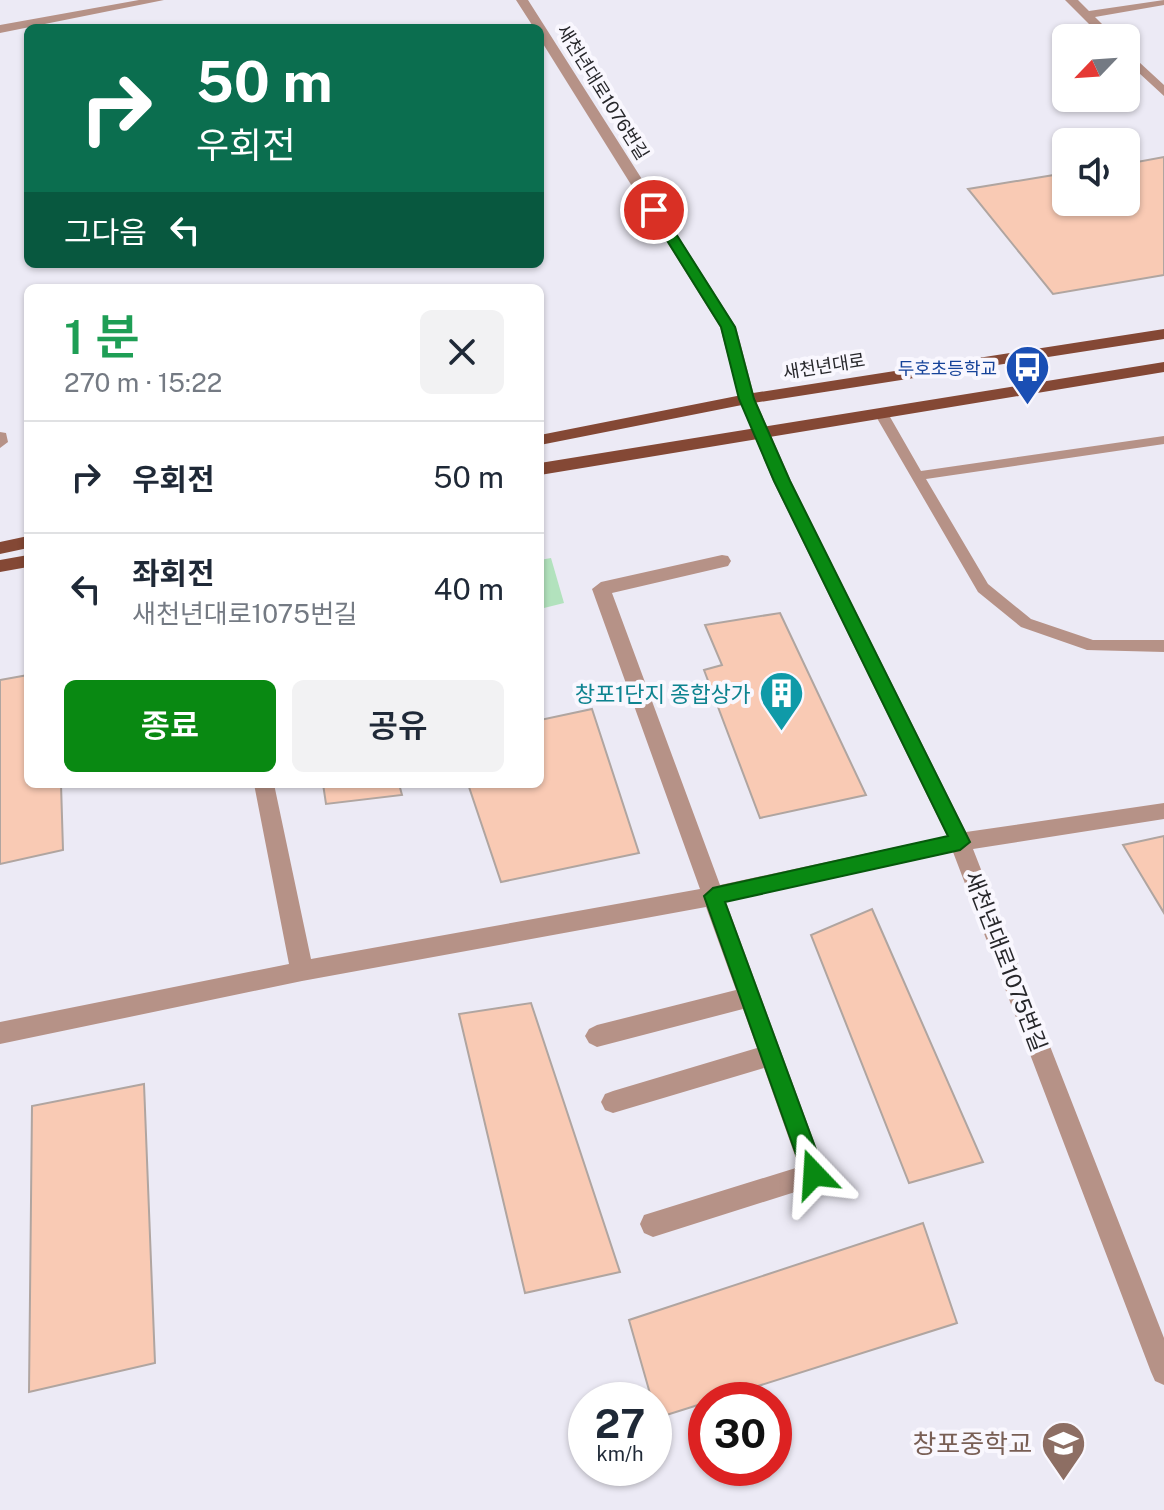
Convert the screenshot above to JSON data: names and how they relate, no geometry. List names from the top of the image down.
{
  "streets": {
    "main road": ["새천년대로"],
    "street": ["새천년대로1076번길", "새천년대로1075번길"]
  },
  "crossings": [
    ["새천년대로1076번길", "새천년대로"],
    ["새천년대로1076번길", "새천년대로1075번길"]
  ],
  "places": {
    "bus stop": ["두호초등학교"],
    "building": ["창포1단지 종합상가"],
    "school or university": ["창포중학교"]
  },
  "north": "bottom left",
  "page": {
    "turn": ["50 m", "우회전"],
    "then": "그다음",
    "heading": ["1 분", "270 m · 15:22"],
    "list": [
      {
        "name": "우회전",
        "value": "50 m"
      },
      {
        "name": "좌회전",
        "note": "새천년대로1075번길",
        "value": "40 m"
      }
    ],
    "buttons": ["종료", "공유"],
    "speed": "27 km/h",
    "limit": "30"
  }
}
